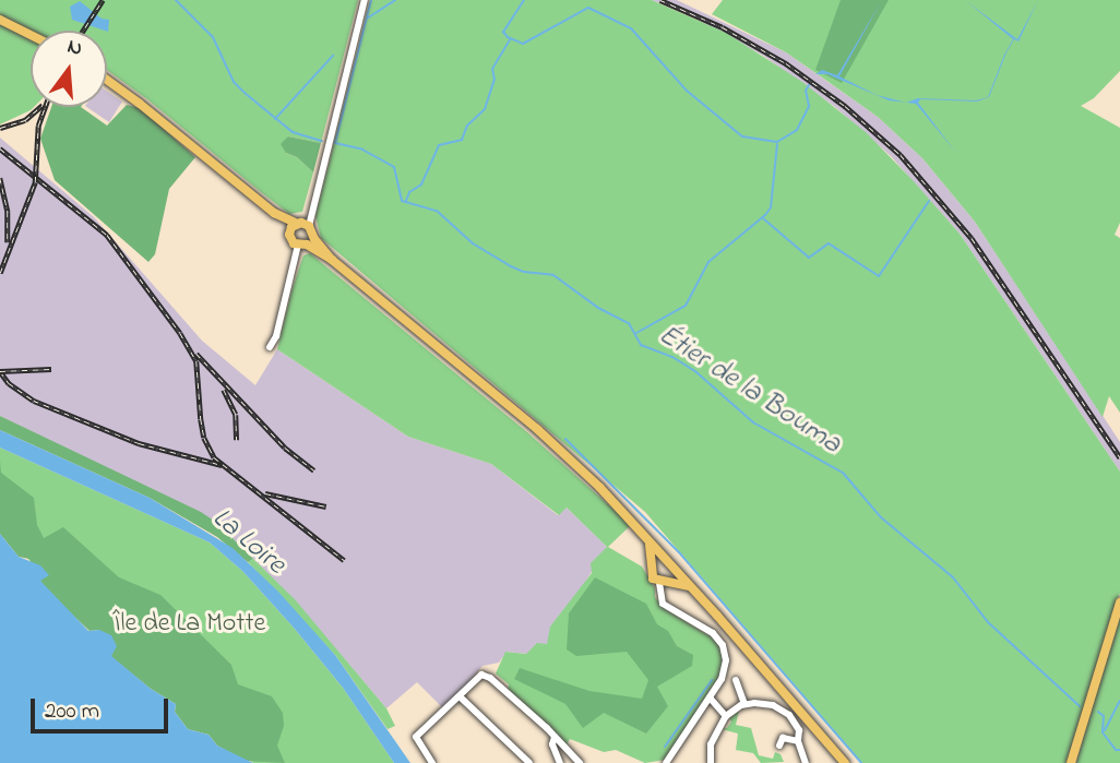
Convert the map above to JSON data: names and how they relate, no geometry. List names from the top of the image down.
{
  "water": ["Étier de la Bouma", "La Loire"],
  "parks": ["Île de La Motte"],
  "scale_bar": "200 m",
  "north": "top"
}
